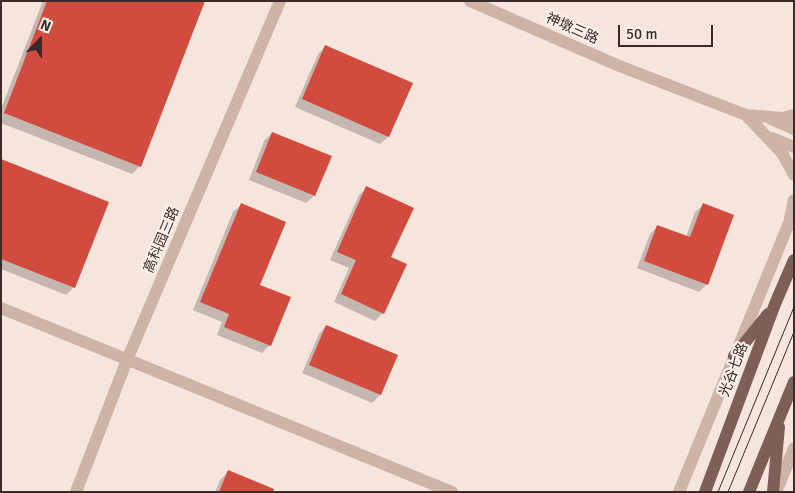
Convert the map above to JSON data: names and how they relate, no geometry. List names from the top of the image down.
{
  "streets": {
    "main road": ["光谷七路"],
    "street": ["神墩三路", "高科园三路"]
  },
  "scale_bar": "50 m",
  "north": "top"
}
